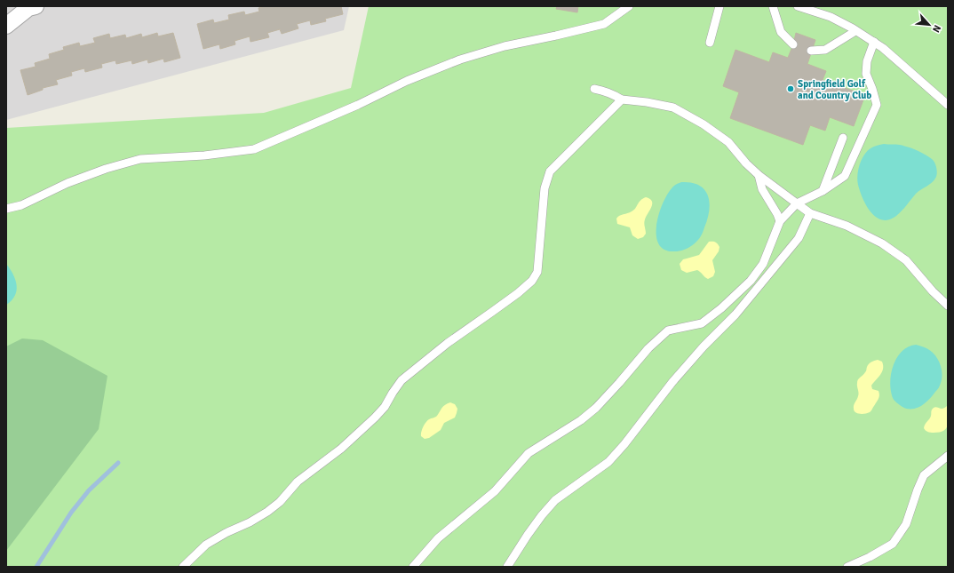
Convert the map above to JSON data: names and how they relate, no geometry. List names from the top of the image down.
{
  "places": ["Springfield Golf and Country Club"],
  "north": "bottom right"
}
